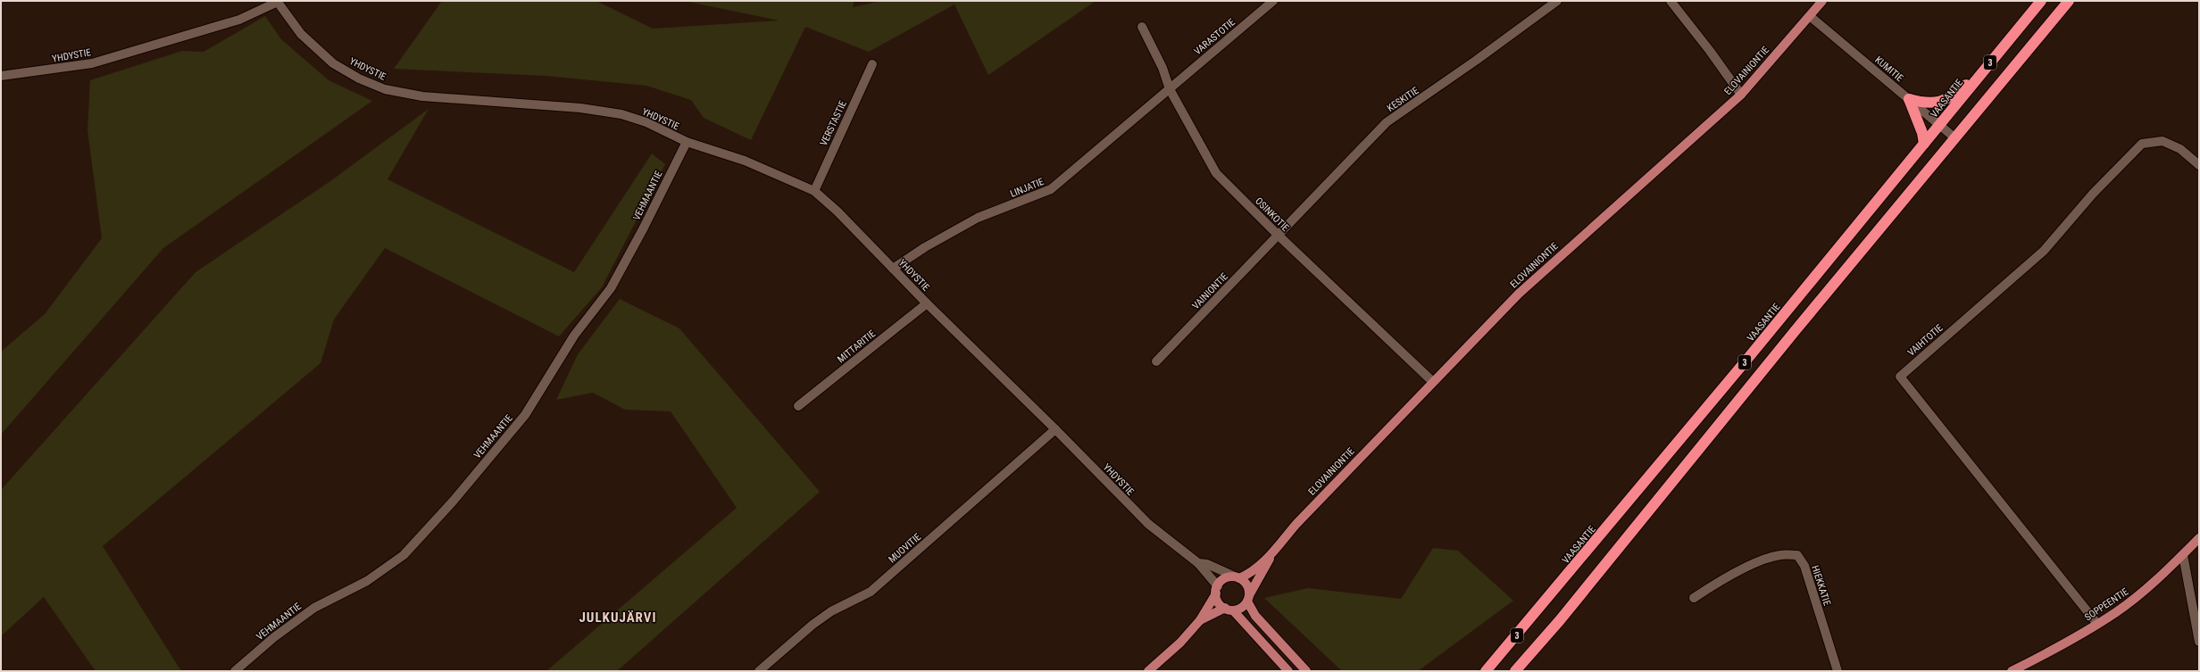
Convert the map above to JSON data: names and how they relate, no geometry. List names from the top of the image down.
{
  "streets": {
    "highway": ["3", "VAASANTIE"],
    "main road": ["ELOVAINIONTIE", "SOPPEENTIE"],
    "street": [
      "VARASTOTIE",
      "YHDYSTIE",
      "KUMITIE",
      "KESKITIE",
      "VERSTASTIE",
      "LINJATIE",
      "VEHMAANTIE",
      "OSINKOTIE",
      "VAINIONTIE",
      "VAIHTOTIE",
      "MITTARITIE",
      "MUOVITIE",
      "HIEKKATIE"
    ]
  },
  "crossings": [
    ["VARASTOTIE", "LINJATIE"],
    ["VARASTOTIE", "OSINKOTIE"],
    ["YHDYSTIE", "ELOVAINIONTIE"],
    ["YHDYSTIE", "VERSTASTIE"],
    ["YHDYSTIE", "LINJATIE"],
    ["YHDYSTIE", "VEHMAANTIE"],
    ["YHDYSTIE", "MITTARITIE"],
    ["YHDYSTIE", "MUOVITIE"],
    ["3", "KUMITIE"],
    ["KUMITIE", "ELOVAINIONTIE"],
    ["KUMITIE", "VAASANTIE"],
    ["ELOVAINIONTIE", "OSINKOTIE"],
    ["KESKITIE", "OSINKOTIE"],
    ["KESKITIE", "VAINIONTIE"],
    ["LINJATIE", "OSINKOTIE"],
    ["OSINKOTIE", "VAINIONTIE"],
    ["VAIHTOTIE", "SOPPEENTIE"]
  ],
  "districts": ["JULKUJÄRVI"]
}
